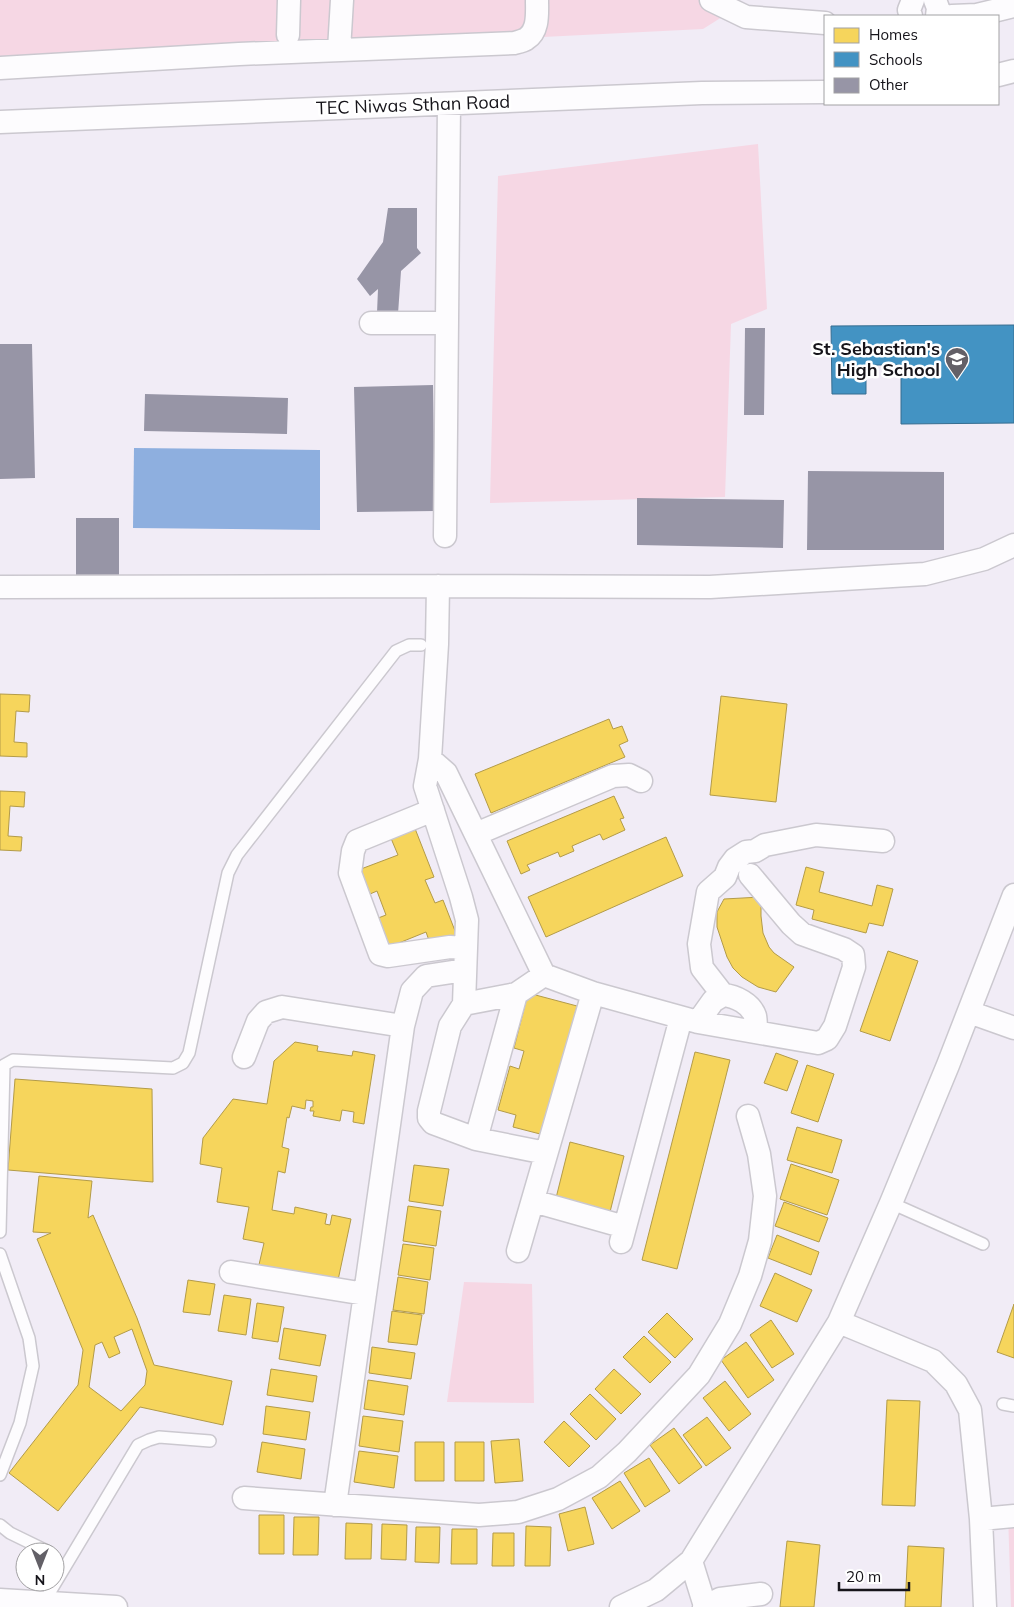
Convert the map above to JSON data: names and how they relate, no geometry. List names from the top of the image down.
{
  "streets": {
    "street": ["TEC Niwas Sthan Road"]
  },
  "places": {
    "school or university": ["St. Sebastian's High School"]
  },
  "legend": ["Homes", "Schools", "Other"],
  "scale_bar": "20 m",
  "north": "bottom"
}
